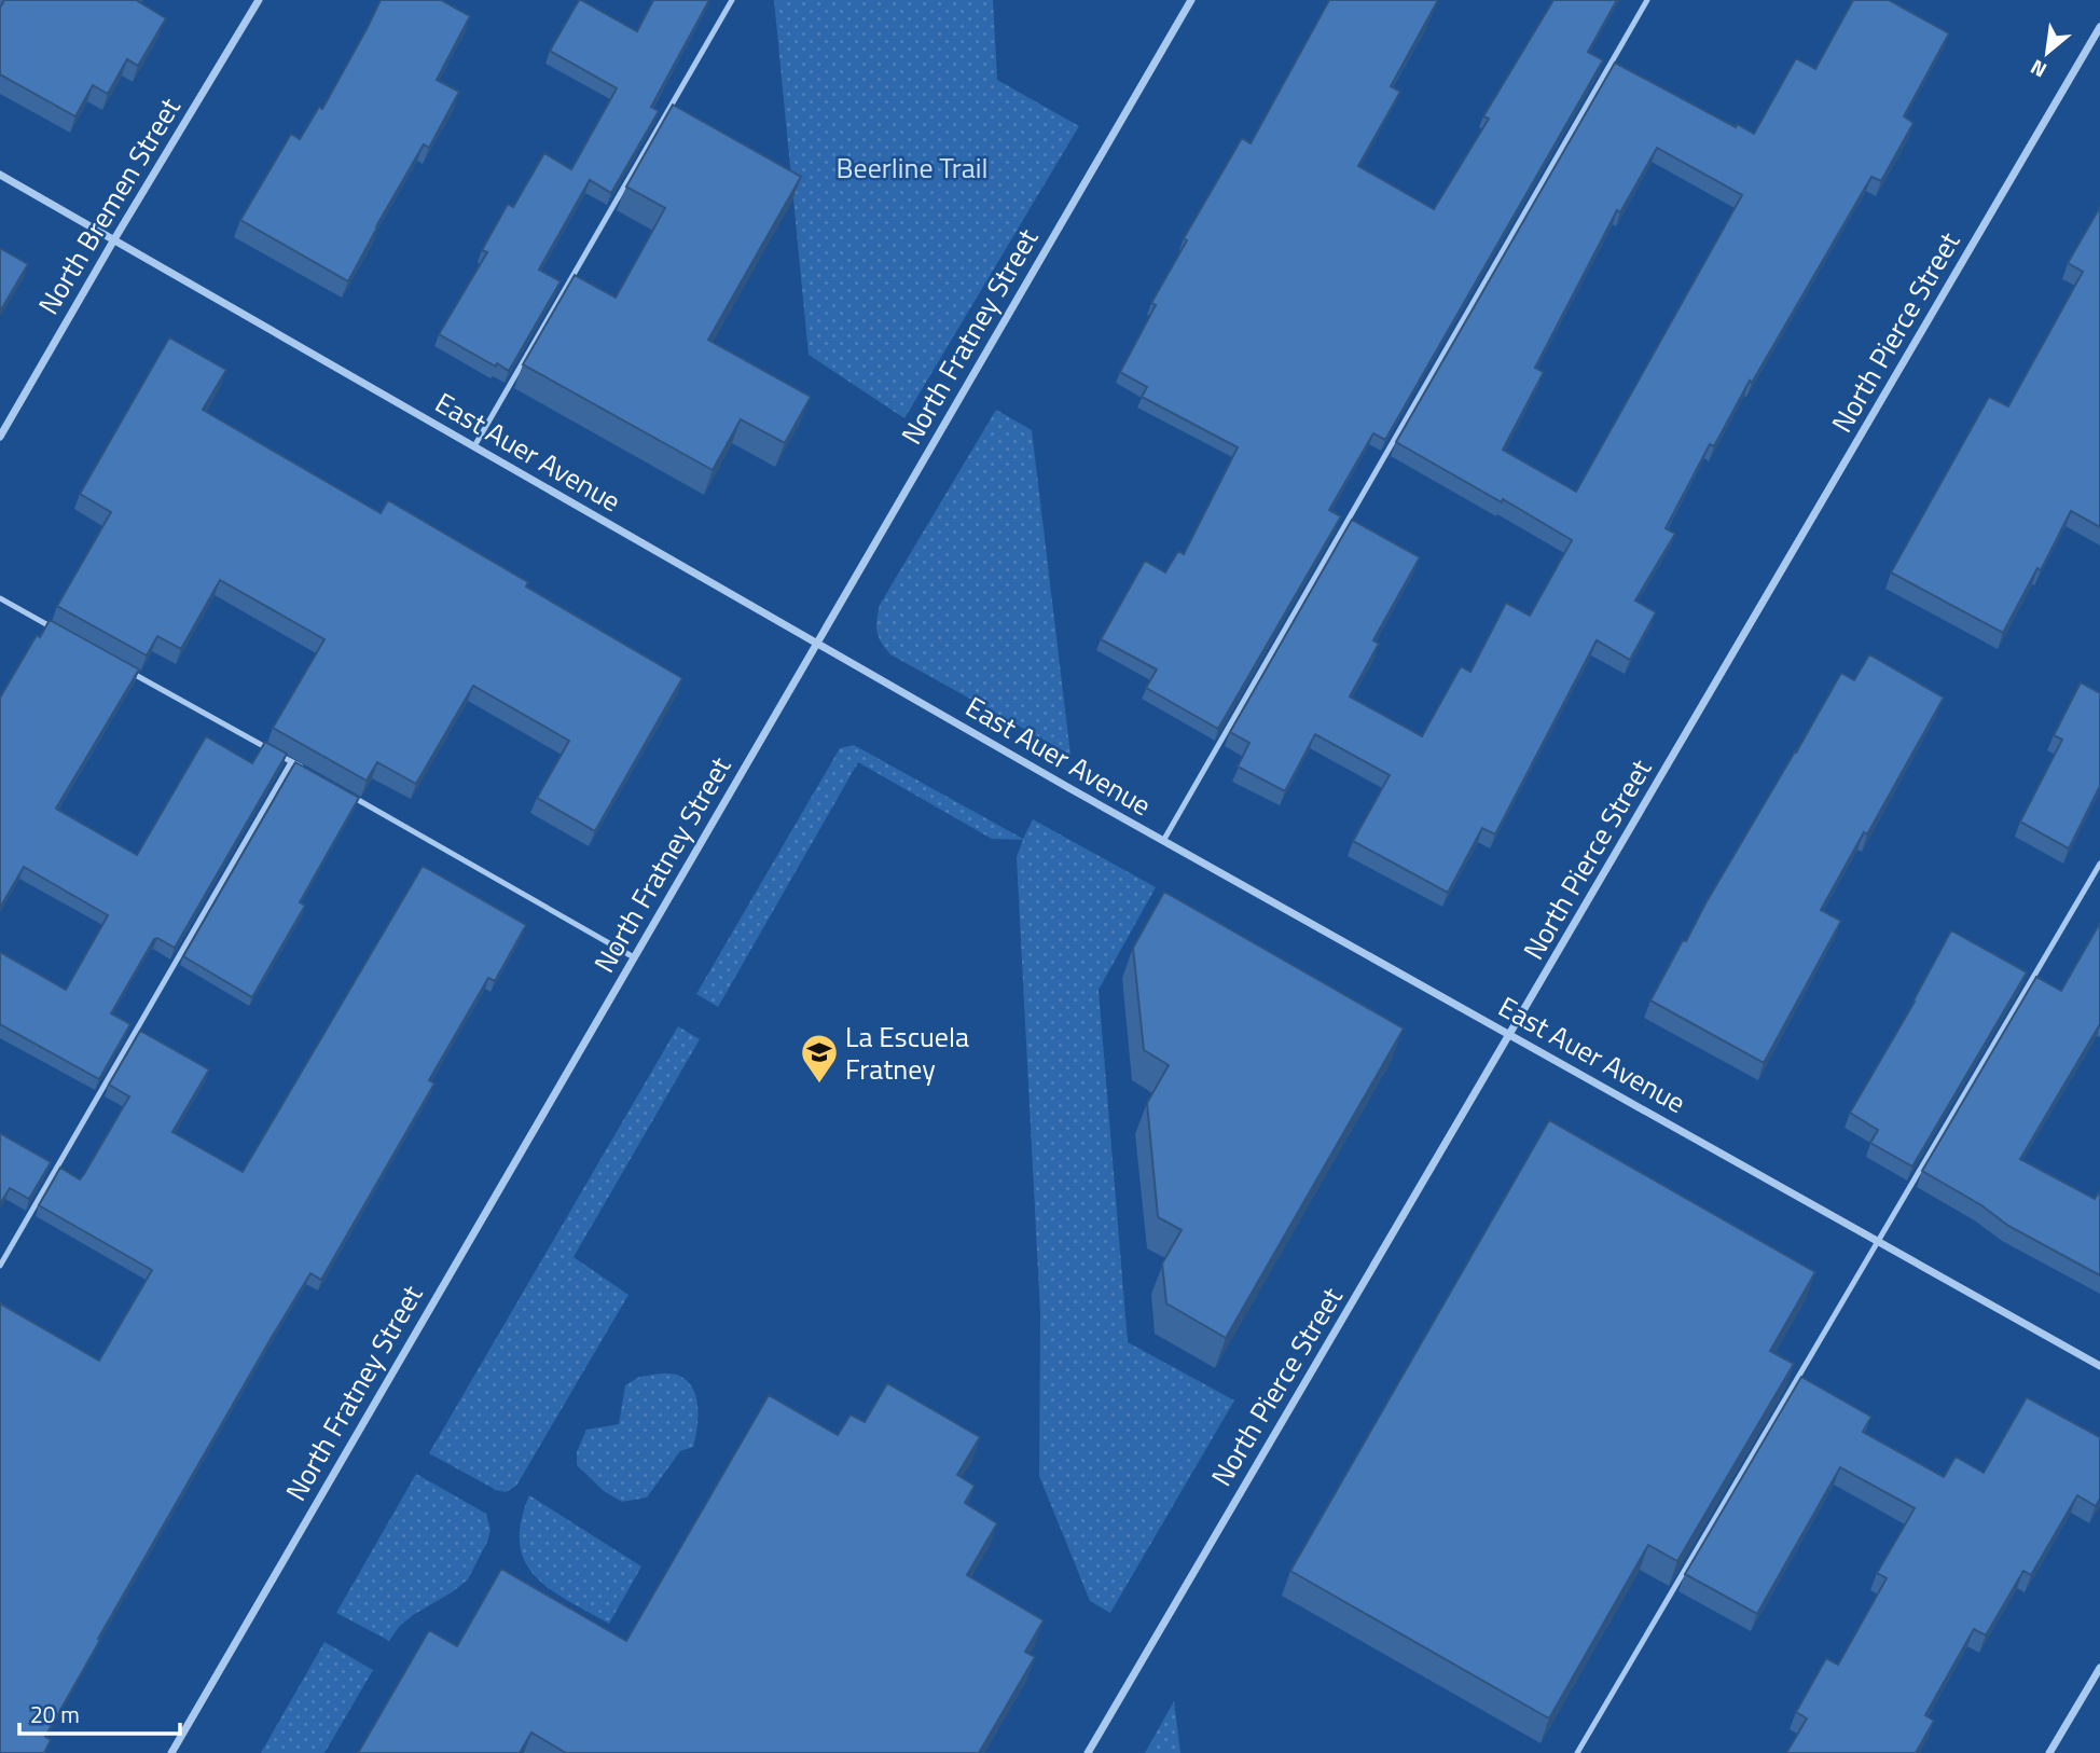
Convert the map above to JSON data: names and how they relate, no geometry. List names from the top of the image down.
{
  "streets": {
    "street": [
      "North Bremen Street",
      "North Pierce Street",
      "North Fratney Street",
      "East Auer Avenue"
    ]
  },
  "crossings": [
    ["North Bremen Street", "East Auer Avenue"],
    ["North Pierce Street", "East Auer Avenue"],
    ["North Fratney Street", "East Auer Avenue"]
  ],
  "parks": ["Beerline Trail"],
  "places": {
    "school or university": ["La Escuela Fratney"]
  },
  "scale_bar": "20 m",
  "north": "bottom left"
}
